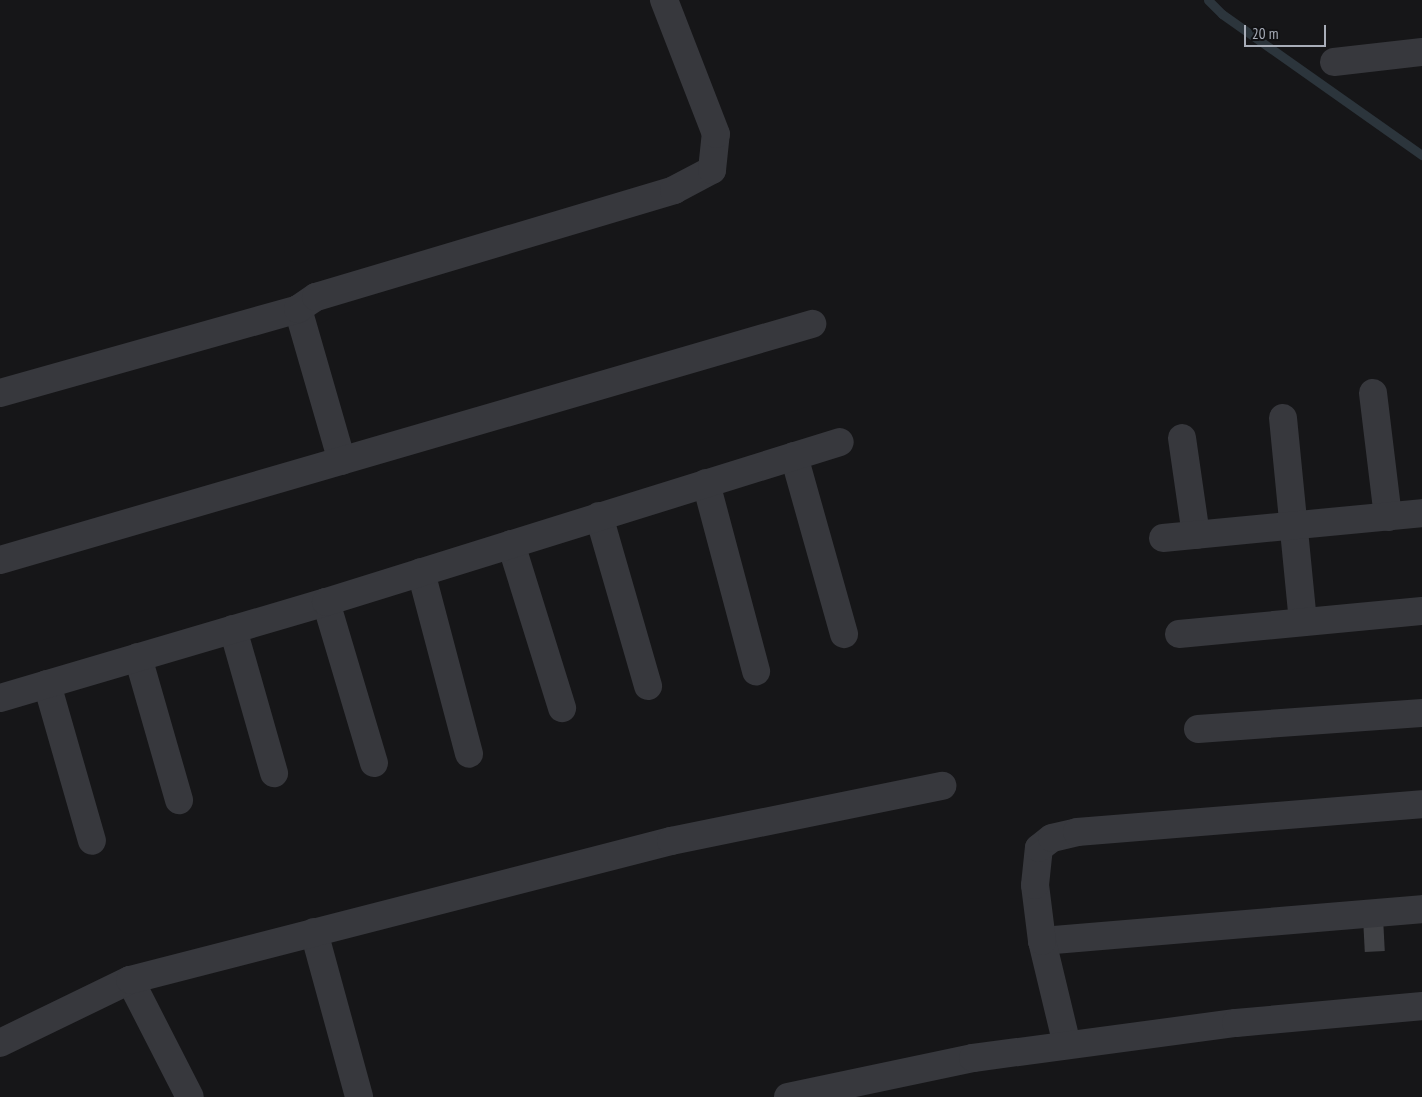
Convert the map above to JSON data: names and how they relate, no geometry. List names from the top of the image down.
{
  "scale_bar": "20 m"
}
